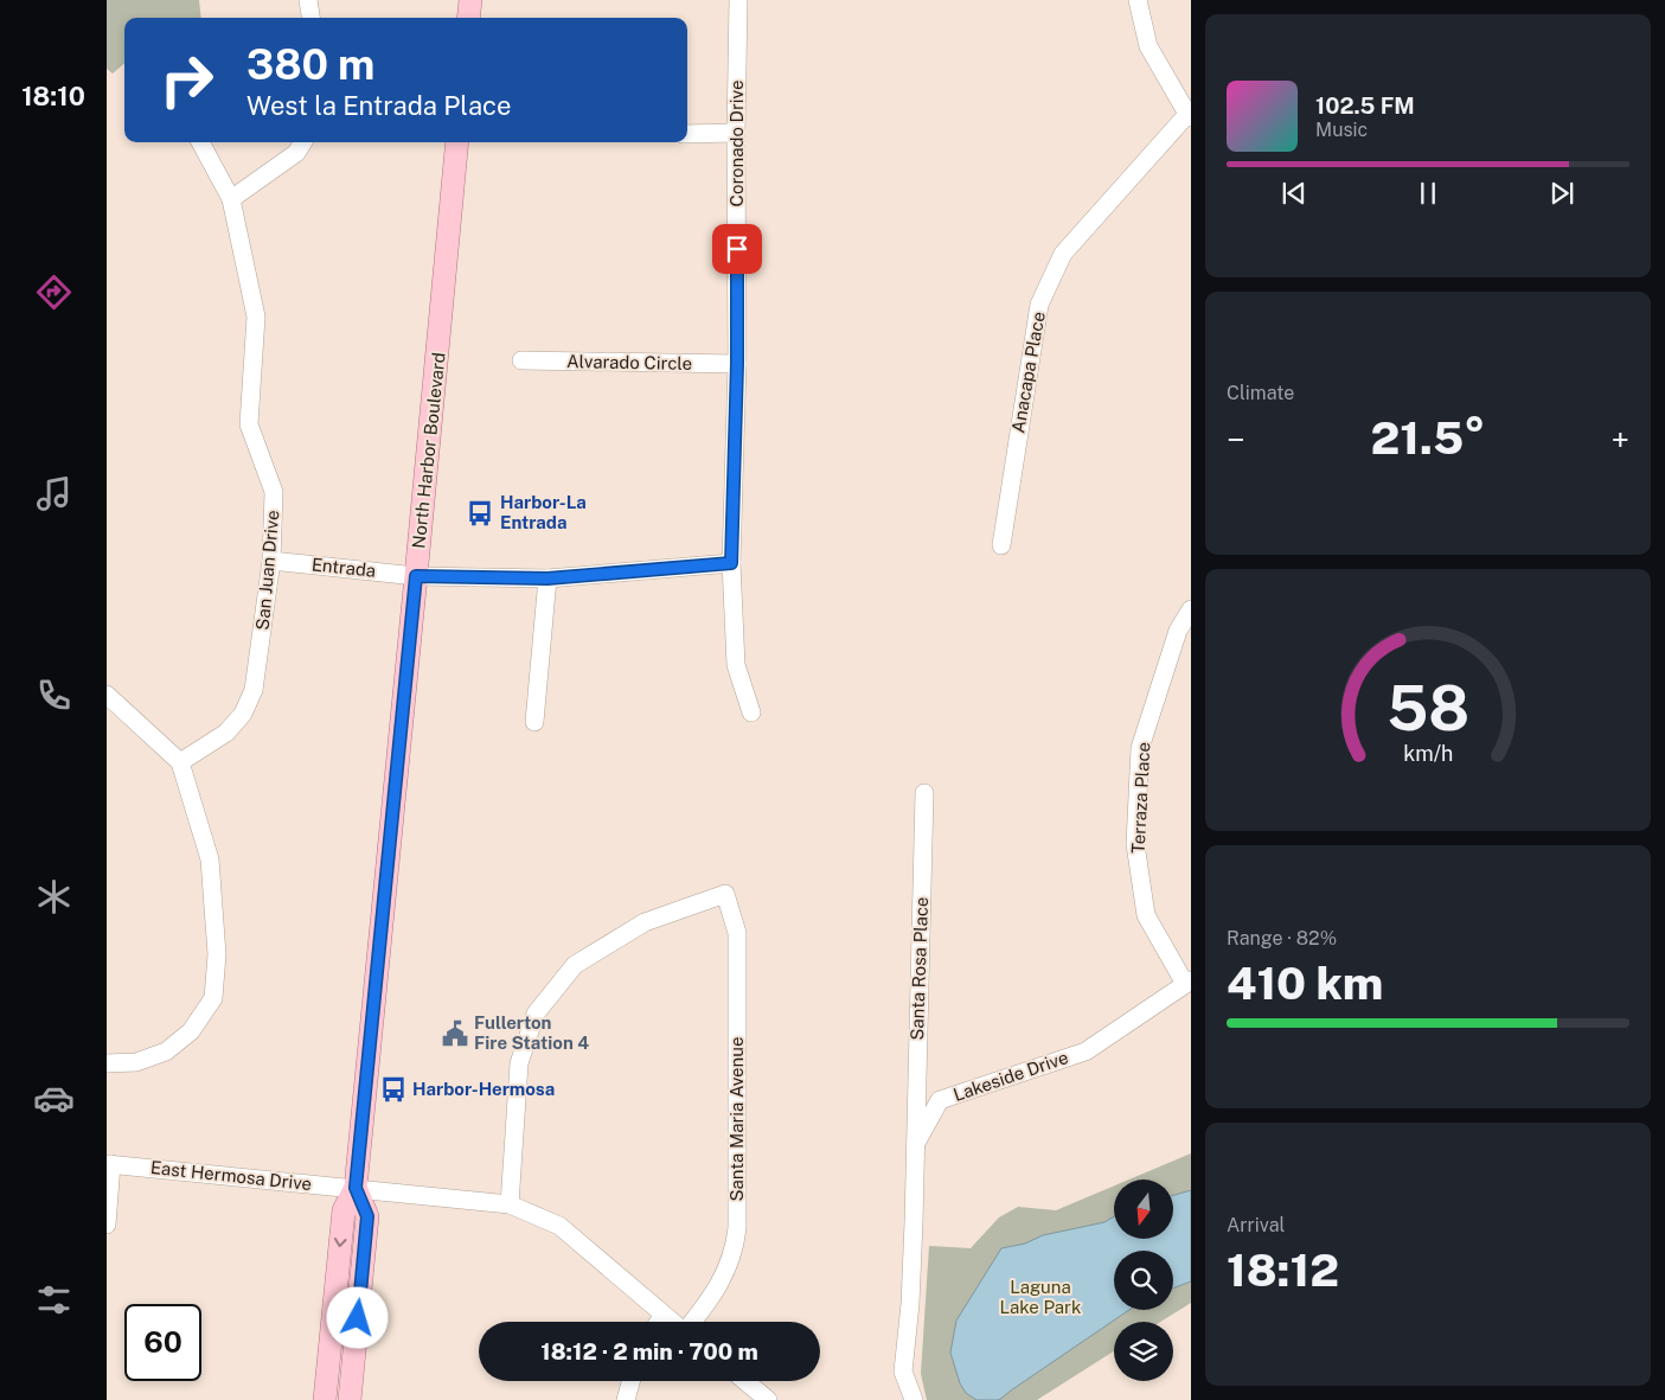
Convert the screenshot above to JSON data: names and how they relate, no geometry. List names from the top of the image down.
{
  "streets": {
    "main road": ["North Harbor Boulevard"],
    "street": [
      "Coronado Drive",
      "Alvarado Circle",
      "Anacapa Place",
      "Entrada",
      "San Juan Drive",
      "Terraza Place",
      "Santa Rosa Place",
      "Lakeside Drive",
      "Santa Maria Avenue",
      "East Hermosa Drive"
    ]
  },
  "crossings": [
    ["Coronado Drive", "Alvarado Circle"],
    ["Coronado Drive", "Entrada"],
    ["North Harbor Boulevard", "Entrada"],
    ["North Harbor Boulevard", "East Hermosa Drive"],
    ["Entrada", "San Juan Drive"],
    ["Terraza Place", "Lakeside Drive"],
    ["Santa Rosa Place", "Lakeside Drive"],
    ["Santa Maria Avenue", "East Hermosa Drive"]
  ],
  "parks": ["Laguna Lake Park"],
  "places": {
    "bus stop": ["Harbor-La Entrada", "Harbor-Hermosa"],
    "public building": ["Fullerton Fire Station 4"]
  },
  "north": "bottom",
  "page": {
    "tabs": "18:10",
    "turn": ["380 m", "West la Entrada Place"],
    "song": ["102.5 FM", "Music"],
    "tile": [
      "Climate",
      ["Range · 82%", "410 km"],
      ["Arrival", "18:12"]
    ],
    "heat": ["−", "21.5°", "+"],
    "limit": "60",
    "trip": "18:12 · 2 min · 700 m",
    "gauge": ["58", "km/h"]
  }
}
